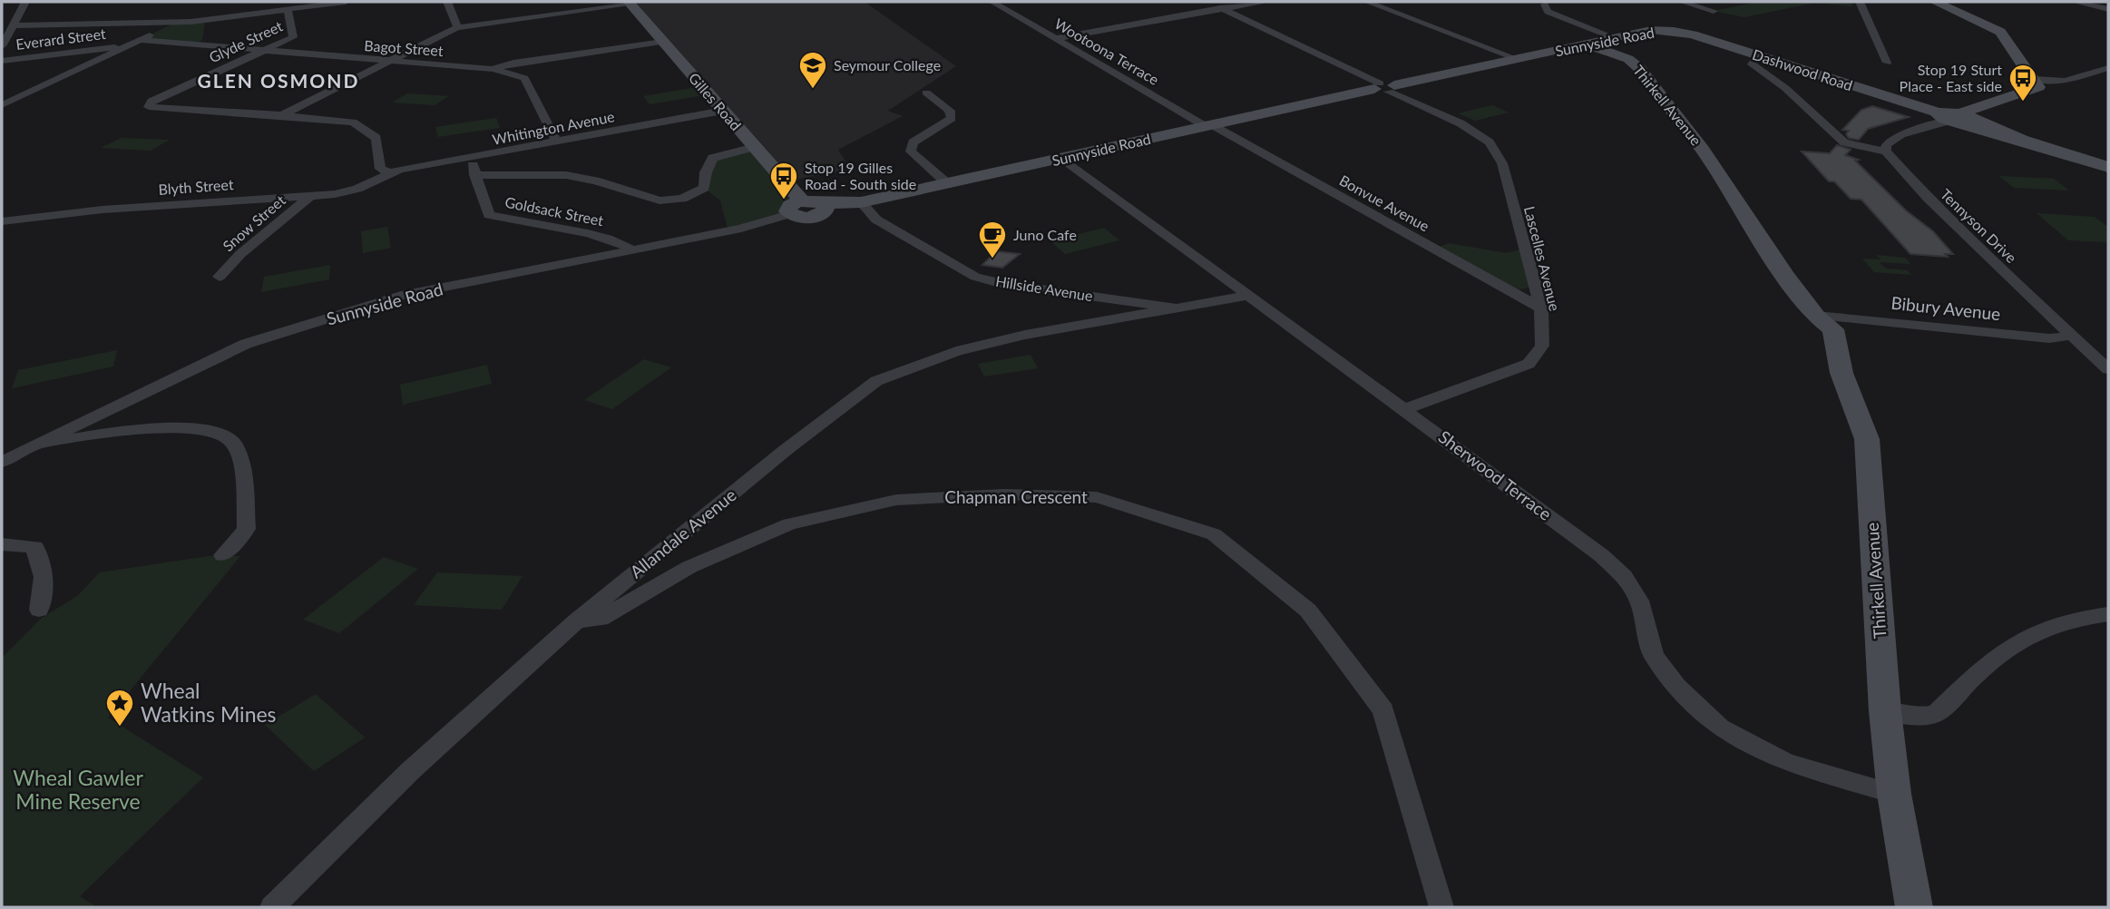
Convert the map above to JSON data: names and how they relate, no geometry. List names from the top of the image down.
{
  "streets": {
    "street": [
      "Everard Street",
      "Glyde Street",
      "Sunnyside Road",
      "Bagot Street",
      "Wootoona Terrace",
      "Dashwood Road",
      "Gilles Road",
      "Thirkell Avenue",
      "Whitington Avenue",
      "Blyth Street",
      "Bonvue Avenue",
      "Goldsack Street",
      "Snow Street",
      "Tennyson Drive",
      "Lascelles Avenue",
      "Hillside Avenue",
      "Bibury Avenue",
      "Sherwood Terrace",
      "Chapman Crescent",
      "Allandale Avenue"
    ]
  },
  "crossings": [
    ["Glyde Street", "Bagot Street"],
    ["Sunnyside Road", "Wootoona Terrace"],
    ["Sunnyside Road", "Dashwood Road"],
    ["Sunnyside Road", "Gilles Road"],
    ["Sunnyside Road", "Thirkell Avenue"],
    ["Sunnyside Road", "Bonvue Avenue"],
    ["Sunnyside Road", "Goldsack Street"],
    ["Sunnyside Road", "Lascelles Avenue"],
    ["Sunnyside Road", "Hillside Avenue"],
    ["Sunnyside Road", "Sherwood Terrace"],
    ["Bagot Street", "Gilles Road"],
    ["Wootoona Terrace", "Bonvue Avenue"],
    ["Gilles Road", "Whitington Avenue"],
    ["Thirkell Avenue", "Bibury Avenue"],
    ["Thirkell Avenue", "Sherwood Terrace"],
    ["Whitington Avenue", "Blyth Street"],
    ["Whitington Avenue", "Goldsack Street"],
    ["Blyth Street", "Snow Street"],
    ["Bonvue Avenue", "Lascelles Avenue"],
    ["Tennyson Drive", "Bibury Avenue"],
    ["Lascelles Avenue", "Sherwood Terrace"],
    ["Hillside Avenue", "Sherwood Terrace"],
    ["Hillside Avenue", "Allandale Avenue"],
    ["Chapman Crescent", "Allandale Avenue"]
  ],
  "districts": ["GLEN OSMOND"],
  "parks": ["Wheal Gawler Mine Reserve"],
  "places": {
    "school or university": ["Seymour College"],
    "bus stop": ["Stop 19 Sturt Place - East side", "Stop 19 Gilles Road - South side"],
    "cafe": ["Juno Cafe"],
    "place": ["Wheal Watkins Mines"]
  }
}
